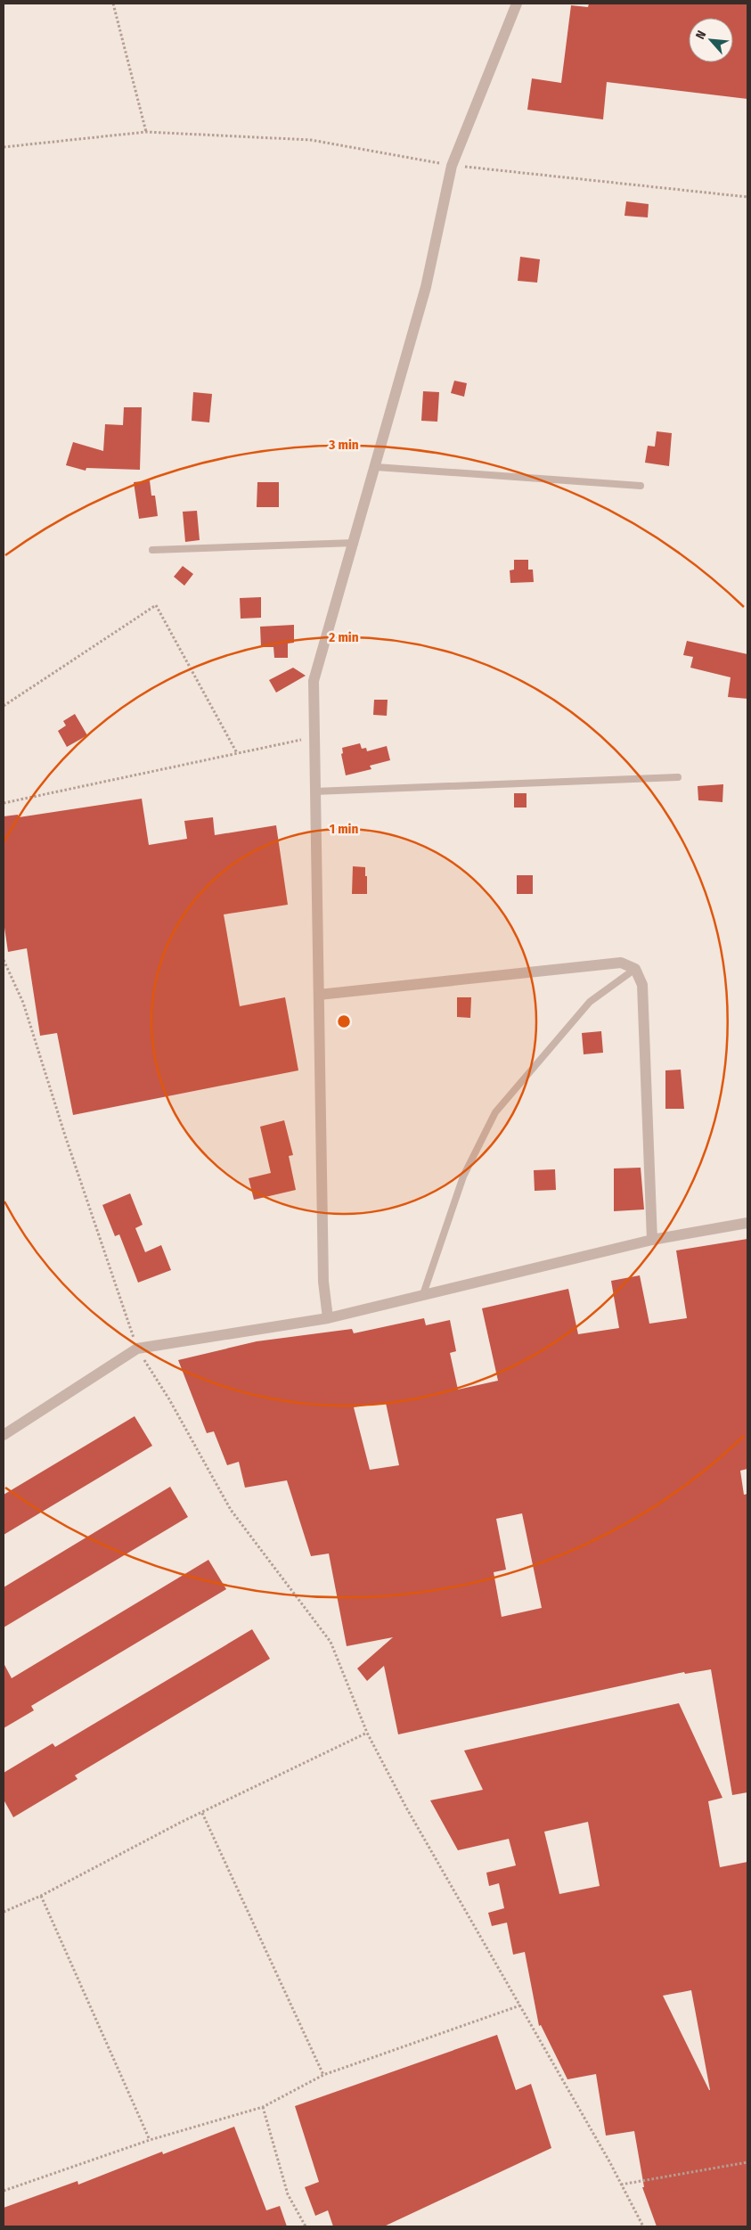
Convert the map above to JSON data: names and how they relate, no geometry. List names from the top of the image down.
{
  "north": "top left",
  "rings": ["3 min", "2 min", "1 min"]
}
